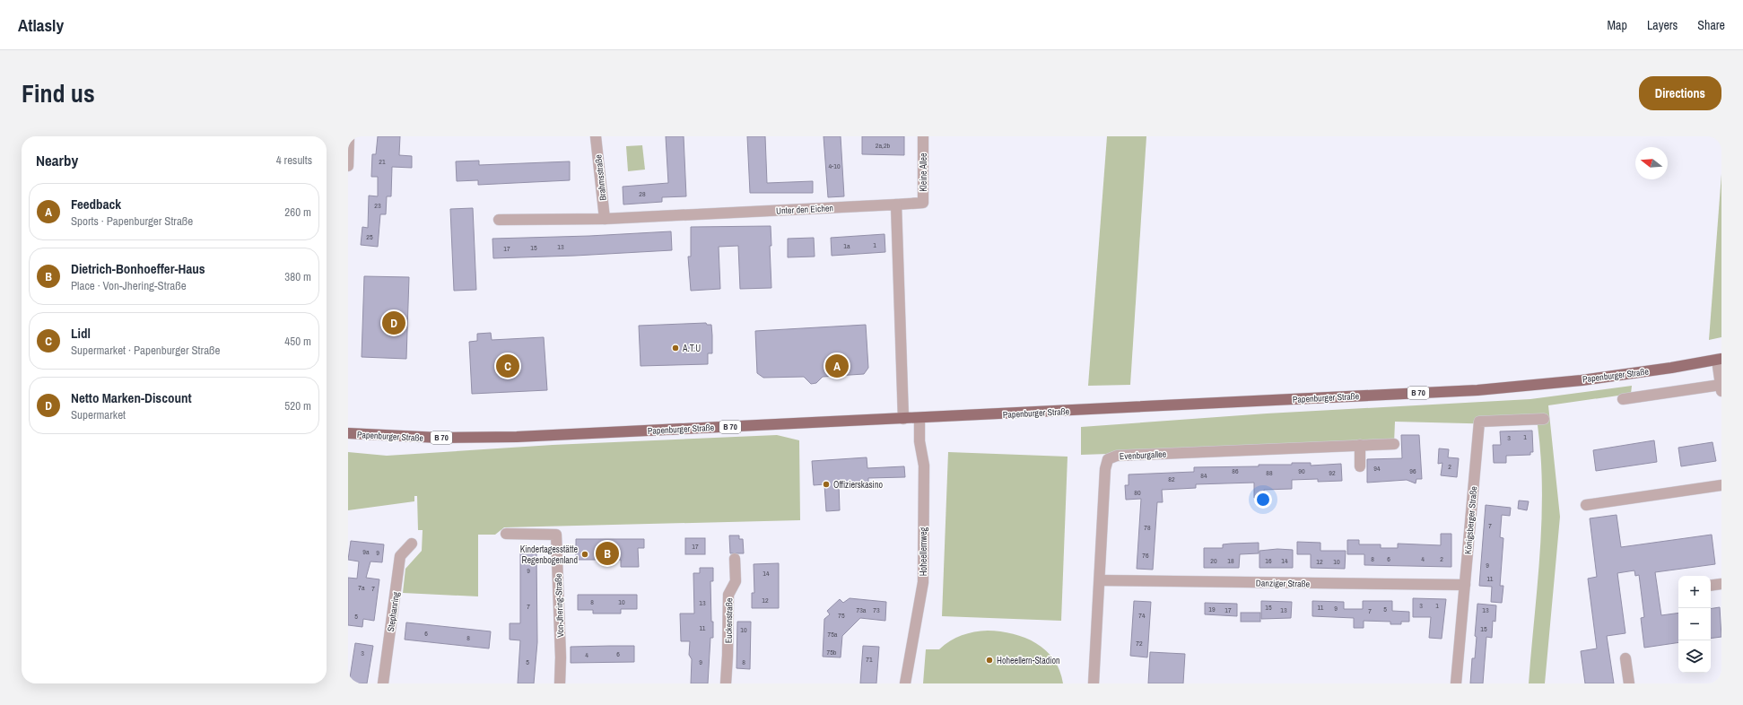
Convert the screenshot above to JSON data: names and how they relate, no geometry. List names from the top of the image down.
{
  "streets": {
    "main road": ["Papenburger Straße", "B 70"],
    "street": [
      "Kleine Allee",
      "Brahmsstraße",
      "Unter den Eichen",
      "Evenburgallee",
      "Königsberger Straße",
      "Hoheellernweg",
      "Danziger Straße",
      "Von-Jhering-Straße",
      "Stephanring",
      "Euckenstraße"
    ]
  },
  "crossings": [
    ["Kleine Allee", "Unter den Eichen"],
    ["Brahmsstraße", "Unter den Eichen"],
    ["Papenburger Straße", "Hoheellernweg"],
    ["Evenburgallee", "Danziger Straße"],
    ["Königsberger Straße", "Danziger Straße"]
  ],
  "places": [
    "A.T.U",
    "Offizierskasino",
    "Kindertagesstätte Regenbogenland",
    "Hoheellern-Stadion"
  ],
  "house_numbers": [
    "2a,2b",
    "21",
    "4-10",
    "28",
    "23",
    "25",
    "1",
    "1a",
    "13",
    "15",
    "17",
    "1",
    "3",
    "2",
    "94",
    "86",
    "90",
    "96",
    "88",
    "92",
    "84",
    "82",
    "80",
    "7",
    "78",
    "17",
    "9a",
    "9",
    "76",
    "8",
    "6",
    "4",
    "2",
    "20",
    "18",
    "16",
    "14",
    "12",
    "10",
    "9",
    "9",
    "14",
    "11",
    "7a",
    "7",
    "12",
    "8",
    "10",
    "13",
    "3",
    "1",
    "7",
    "15",
    "11",
    "9",
    "19",
    "5",
    "73a",
    "73",
    "17",
    "13",
    "13",
    "7",
    "75",
    "74",
    "5",
    "11",
    "15",
    "10",
    "6",
    "75a",
    "8",
    "72",
    "75b",
    "3",
    "6",
    "4",
    "71",
    "5",
    "9",
    "8"
  ],
  "north": "left",
  "page": {
    "header": "Atlasly",
    "nav": ["Map", "Layers", "Share"],
    "title": "Find us",
    "buttons": "Directions",
    "heading": ["Nearby", "4 results"],
    "list": [
      {
        "mark": "A",
        "name": "Feedback",
        "note": "Sports · Papenburger Straße",
        "value": "260 m"
      },
      {
        "mark": "B",
        "name": "Dietrich-Bonhoeffer-Haus",
        "note": "Place · Von-Jhering-Straße",
        "value": "380 m"
      },
      {
        "mark": "C",
        "name": "Lidl",
        "note": "Supermarket · Papenburger Straße",
        "value": "450 m"
      },
      {
        "mark": "D",
        "name": "Netto Marken-Discount",
        "note": "Supermarket",
        "value": "520 m"
      }
    ],
    "pins": [
      "D",
      "A",
      "C",
      "B"
    ],
    "map_buttons": ["+", "−"]
  }
}
